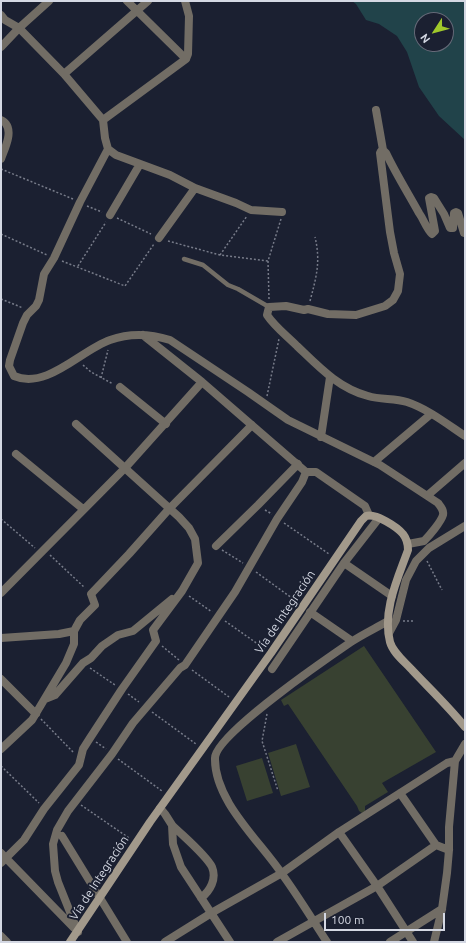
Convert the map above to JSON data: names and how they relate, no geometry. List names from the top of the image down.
{
  "streets": {
    "main road": ["Vía de Integración"]
  },
  "scale_bar": "100 m",
  "north": "bottom left"
}
